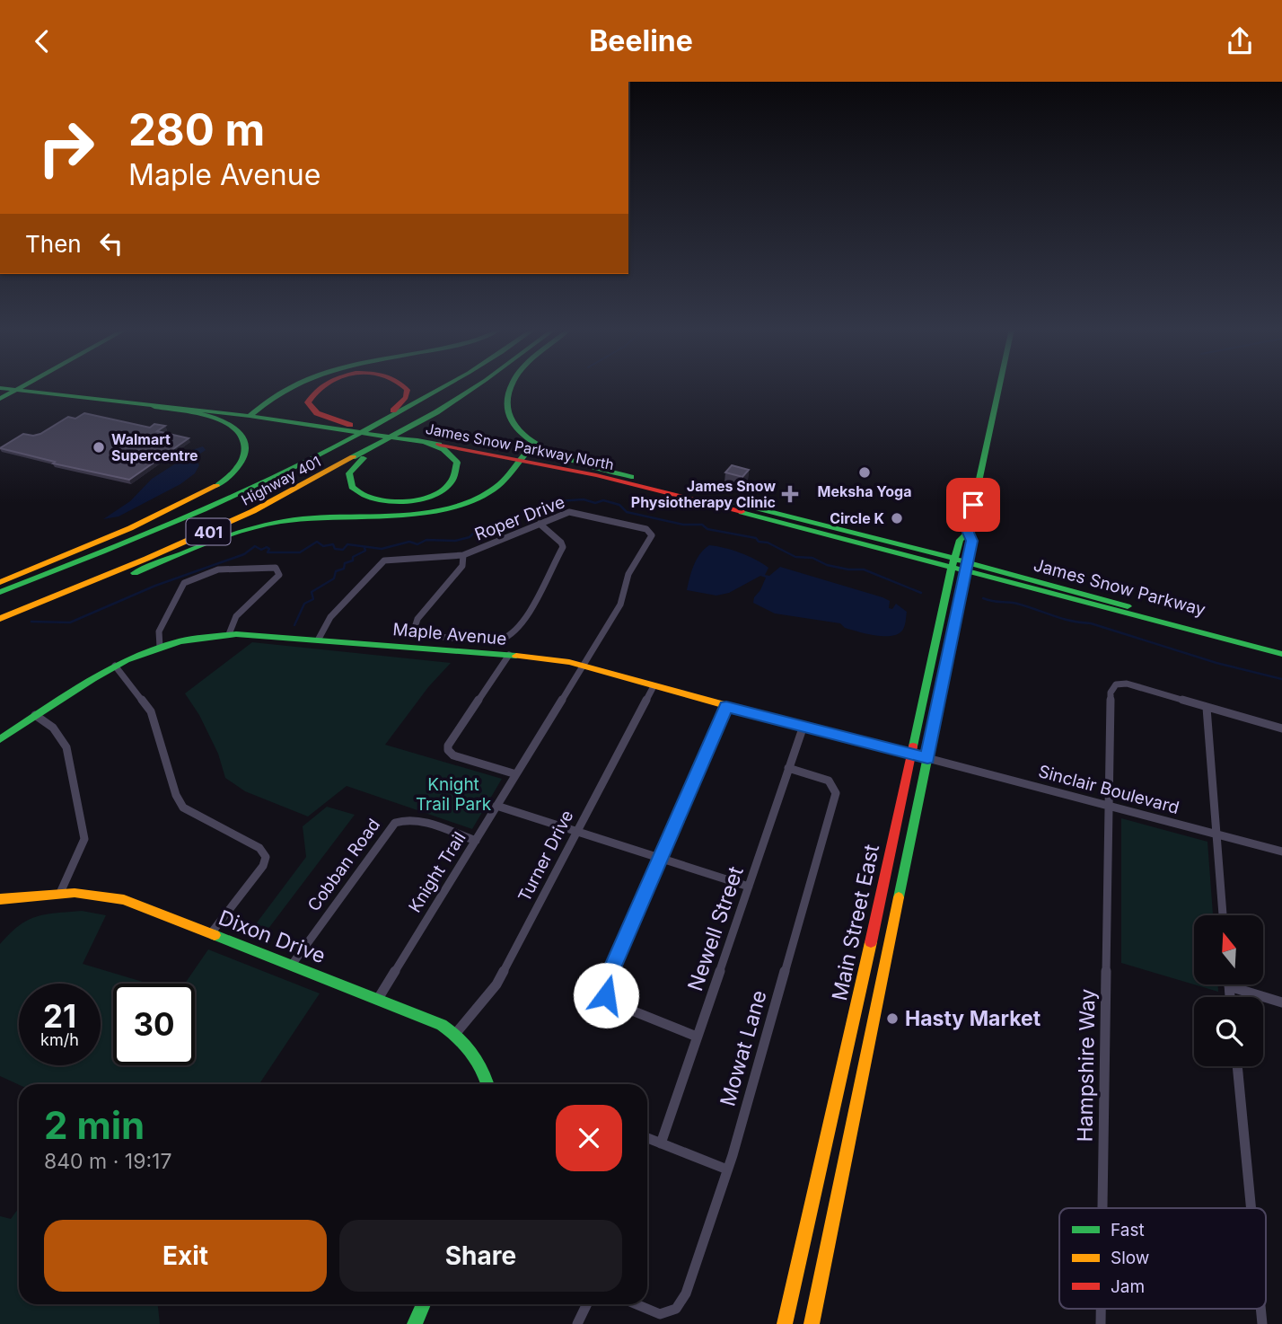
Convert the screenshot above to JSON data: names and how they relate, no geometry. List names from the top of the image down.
{
  "streets": {
    "main road": [
      "James Snow Parkway North",
      "Highway 401",
      "401",
      "James Snow Parkway",
      "Maple Avenue",
      "Main Street East",
      "Dixon Drive"
    ],
    "street": [
      "Roper Drive",
      "Sinclair Boulevard",
      "Turner Drive",
      "Cobban Road",
      "Knight Trail",
      "Newell Street",
      "Mowat Lane",
      "Hampshire Way"
    ]
  },
  "crossings": [
    ["James Snow Parkway North", "James Snow Parkway"],
    ["James Snow Parkway North", "Main Street East"],
    ["Roper Drive", "Maple Avenue"],
    ["Roper Drive", "Knight Trail"],
    ["James Snow Parkway", "Main Street East"],
    ["Maple Avenue", "Sinclair Boulevard"],
    ["Maple Avenue", "Turner Drive"],
    ["Maple Avenue", "Knight Trail"],
    ["Maple Avenue", "Main Street East"],
    ["Maple Avenue", "Newell Street"],
    ["Sinclair Boulevard", "Main Street East"],
    ["Sinclair Boulevard", "Hampshire Way"],
    ["Turner Drive", "Dixon Drive"],
    ["Cobban Road", "Knight Trail"],
    ["Cobban Road", "Dixon Drive"],
    ["Knight Trail", "Dixon Drive"],
    ["Newell Street", "Mowat Lane"]
  ],
  "parks": ["Knight Trail Park"],
  "places": {
    "other": [
      "Walmart Supercentre",
      "Meksha Yoga",
      "Circle K",
      "Hasty Market"
    ],
    "health": ["James Snow Physiotherapy Clinic"]
  },
  "legend": ["Fast", "Slow", "Jam"],
  "north": "top",
  "page": {
    "header": "Beeline",
    "turn": ["280 m", "Maple Avenue"],
    "then": "Then",
    "speed": "21 km/h",
    "limit": "30",
    "heading": ["2 min", "840 m · 19:17"],
    "buttons": ["Exit", "Share"]
  }
}
